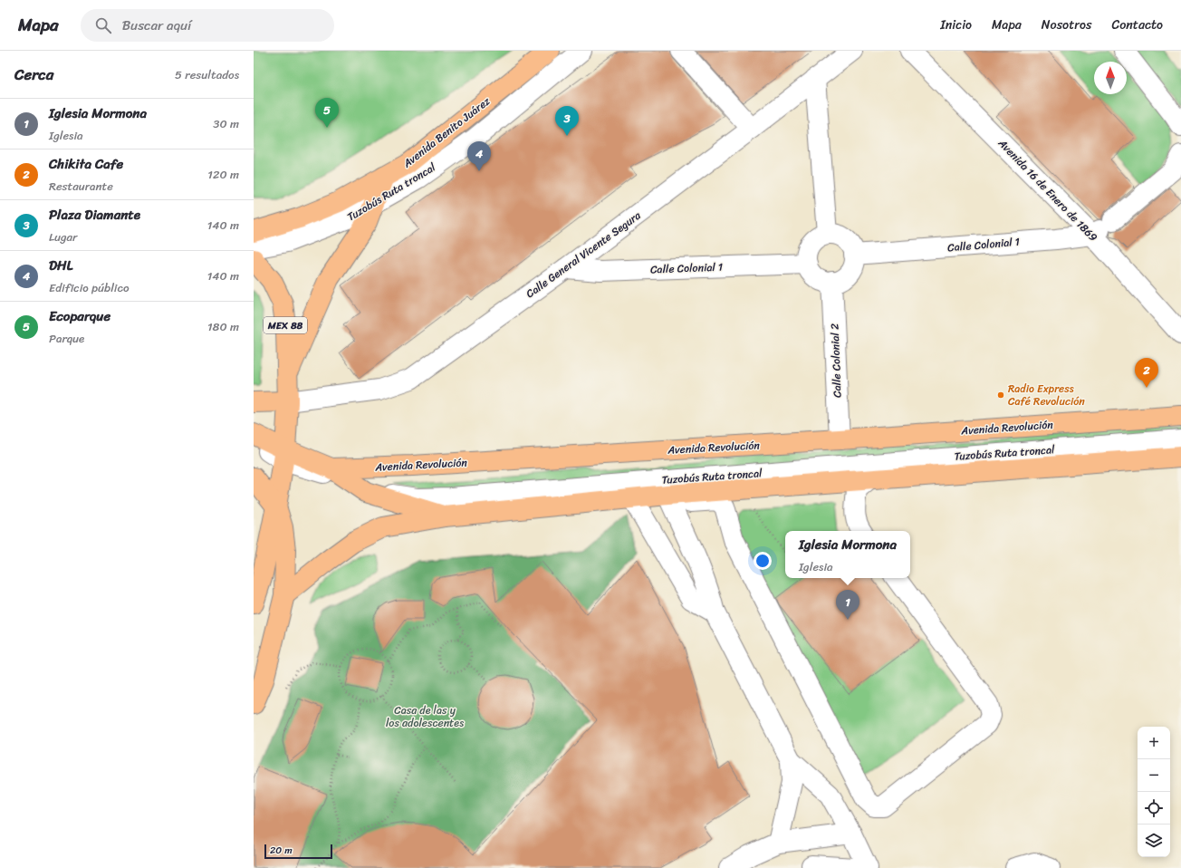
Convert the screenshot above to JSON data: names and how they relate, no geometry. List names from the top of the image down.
{
  "streets": {
    "main road": ["Avenida Benito Juárez", "MEX 88", "Avenida Revolución"],
    "street": [
      "Avenida 16 de Enero de 1869",
      "Tuzobús Ruta troncal",
      "Calle Colonial 1",
      "Calle General Vicente Segura",
      "Calle Colonial 2"
    ]
  },
  "crossings": [
    ["Avenida 16 de Enero de 1869", "Calle Colonial 1"],
    ["Tuzobús Ruta troncal", "MEX 88"],
    ["Tuzobús Ruta troncal", "Avenida Revolución"],
    ["Calle Colonial 1", "Calle General Vicente Segura"],
    ["Calle Colonial 1", "Calle Colonial 2"],
    ["Calle General Vicente Segura", "MEX 88"],
    ["MEX 88", "Avenida Revolución"],
    ["Calle Colonial 2", "Avenida Revolución"]
  ],
  "parks": ["Casa de las y los adolescentes"],
  "places": ["Radio Express Café Revolución"],
  "scale_bar": "20 m",
  "north": "top",
  "page": {
    "header": "Mapa",
    "search": "Buscar aquí",
    "nav": [
      "Inicio",
      "Mapa",
      "Nosotros",
      "Contacto"
    ],
    "heading": ["Cerca", "5 resultados"],
    "list": [
      {
        "mark": "1",
        "name": "Iglesia Mormona",
        "note": "Iglesia",
        "value": "30 m"
      },
      {
        "mark": "2",
        "name": "Chikita Cafe",
        "note": "Restaurante",
        "value": "120 m"
      },
      {
        "mark": "3",
        "name": "Plaza Diamante",
        "note": "Lugar",
        "value": "140 m"
      },
      {
        "mark": "4",
        "name": "DHL",
        "note": "Edificio público",
        "value": "140 m"
      },
      {
        "mark": "5",
        "name": "Ecoparque",
        "note": "Parque",
        "value": "180 m"
      }
    ],
    "pins": [
      "5",
      "3",
      "4",
      "2",
      "1"
    ],
    "popup": ["Iglesia Mormona", "Iglesia"],
    "map_buttons": ["+", "−"],
    "scale": "20 m"
  }
}
